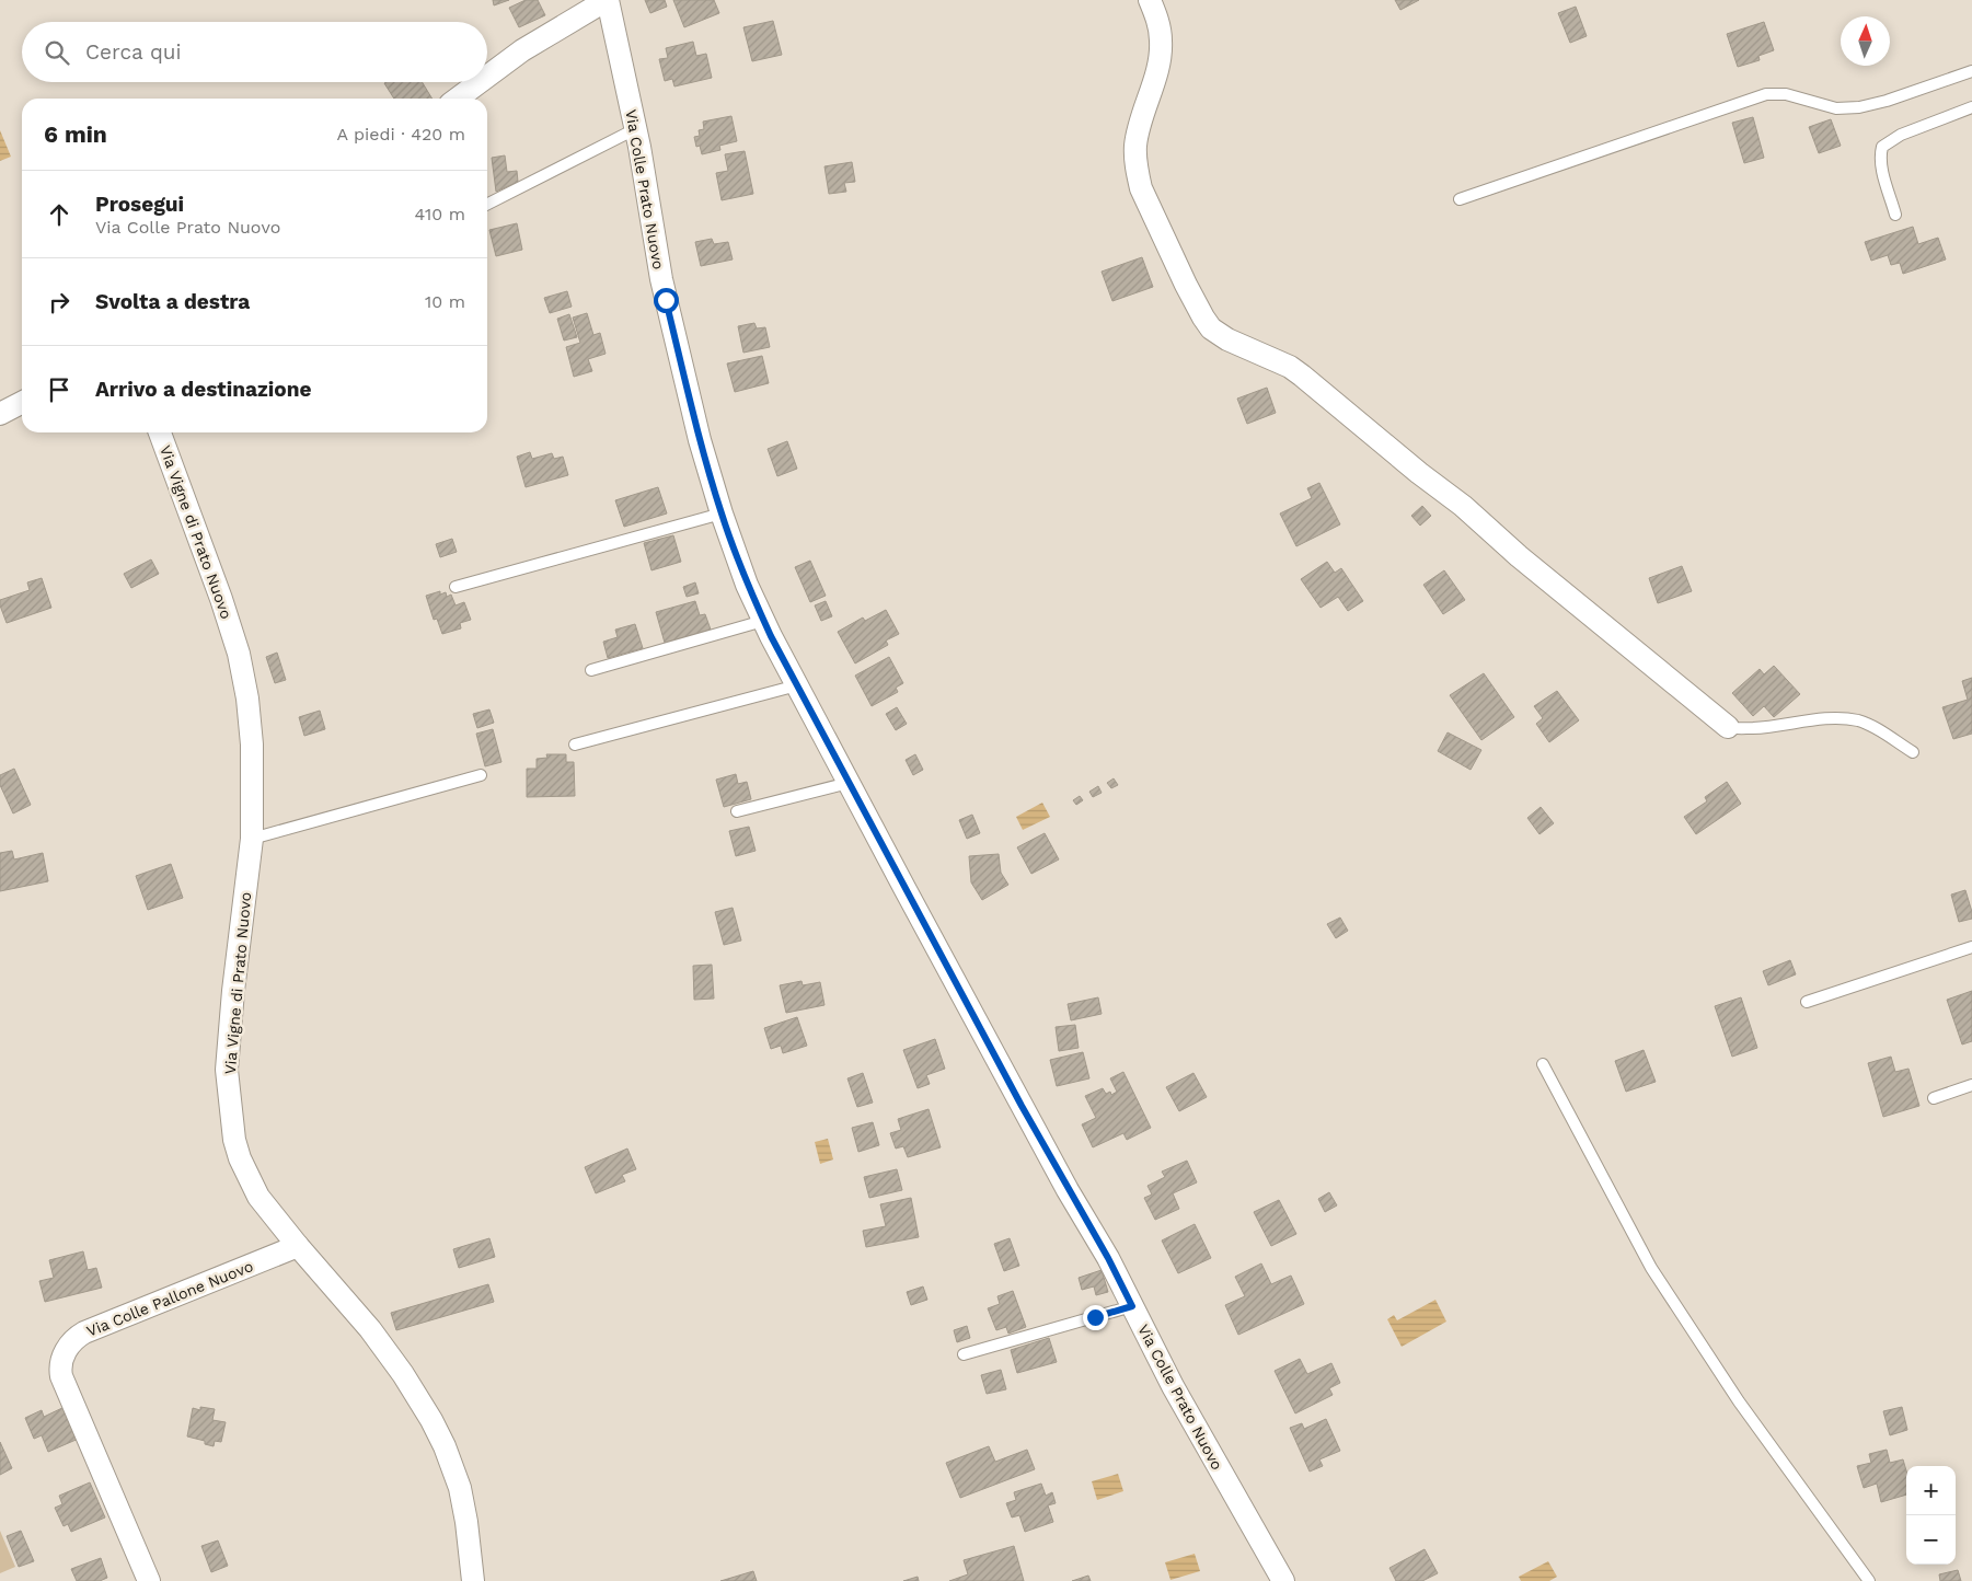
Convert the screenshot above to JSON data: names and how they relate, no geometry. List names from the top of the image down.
{
  "streets": {
    "street": ["Via Colle Prato Nuovo", "Via Vigne di Prato Nuovo", "Via Colle Pallone Nuovo"]
  },
  "crossings": [
    ["Via Vigne di Prato Nuovo", "Via Colle Pallone Nuovo"]
  ],
  "north": "top",
  "page": {
    "search": "Cerca qui",
    "heading": ["6 min", "A piedi · 420 m"],
    "list": [
      ["Prosegui", "Via Colle Prato Nuovo", "410 m"],
      ["Svolta a destra", "10 m"],
      "Arrivo a destinazione"
    ],
    "map_buttons": ["+", "−"]
  }
}
